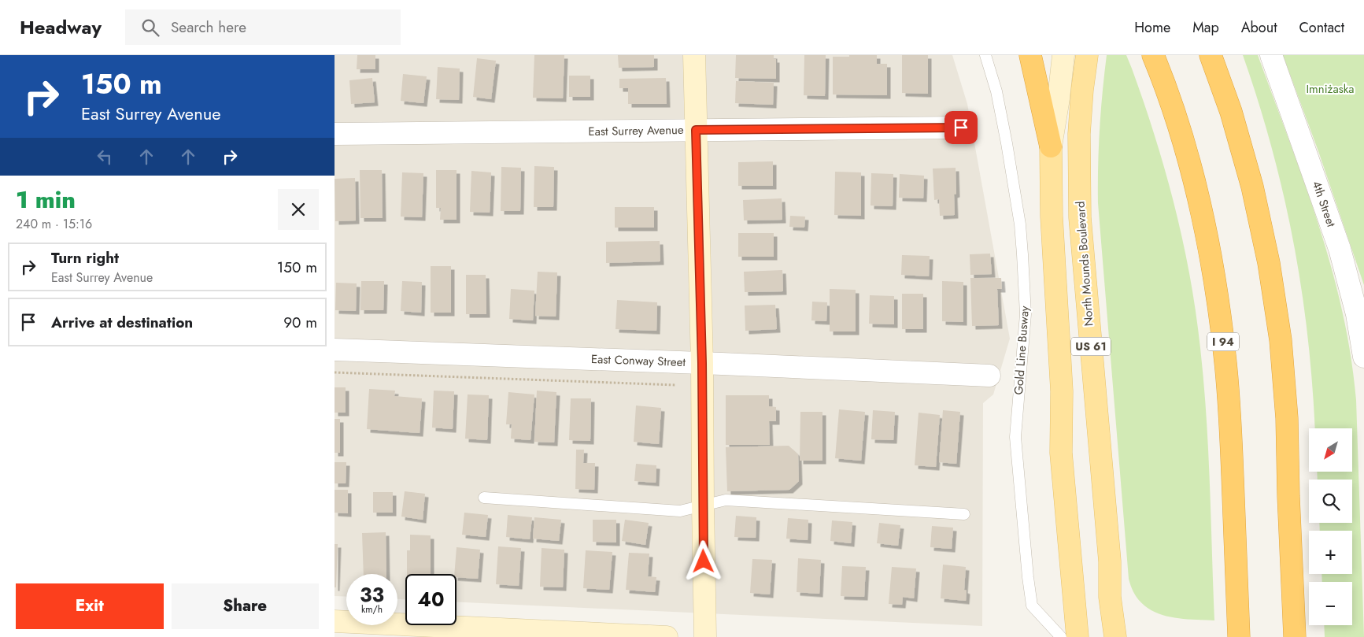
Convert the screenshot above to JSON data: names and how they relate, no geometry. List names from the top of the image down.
{
  "streets": {
    "highway": ["I 94", "US 61"],
    "main road": ["North Mounds Boulevard"],
    "street": ["East Surrey Avenue", "4th Street", "East Conway Street"],
    "lane": ["Gold Line Busway"]
  },
  "parks": ["Imniżaska"],
  "north": "bottom left",
  "page": {
    "header": "Headway",
    "search": "Search here",
    "nav": [
      "Home",
      "Map",
      "About",
      "Contact"
    ],
    "turn": ["150 m", "East Surrey Avenue"],
    "heading": ["1 min", "240 m · 15:16"],
    "list": [
      {
        "name": "Turn right",
        "note": "East Surrey Avenue",
        "value": "150 m"
      },
      {
        "name": "Arrive at destination",
        "value": "90 m"
      }
    ],
    "map_buttons": ["+", "−"],
    "speed": "33 km/h",
    "limit": "40",
    "buttons": ["Exit", "Share"]
  }
}
